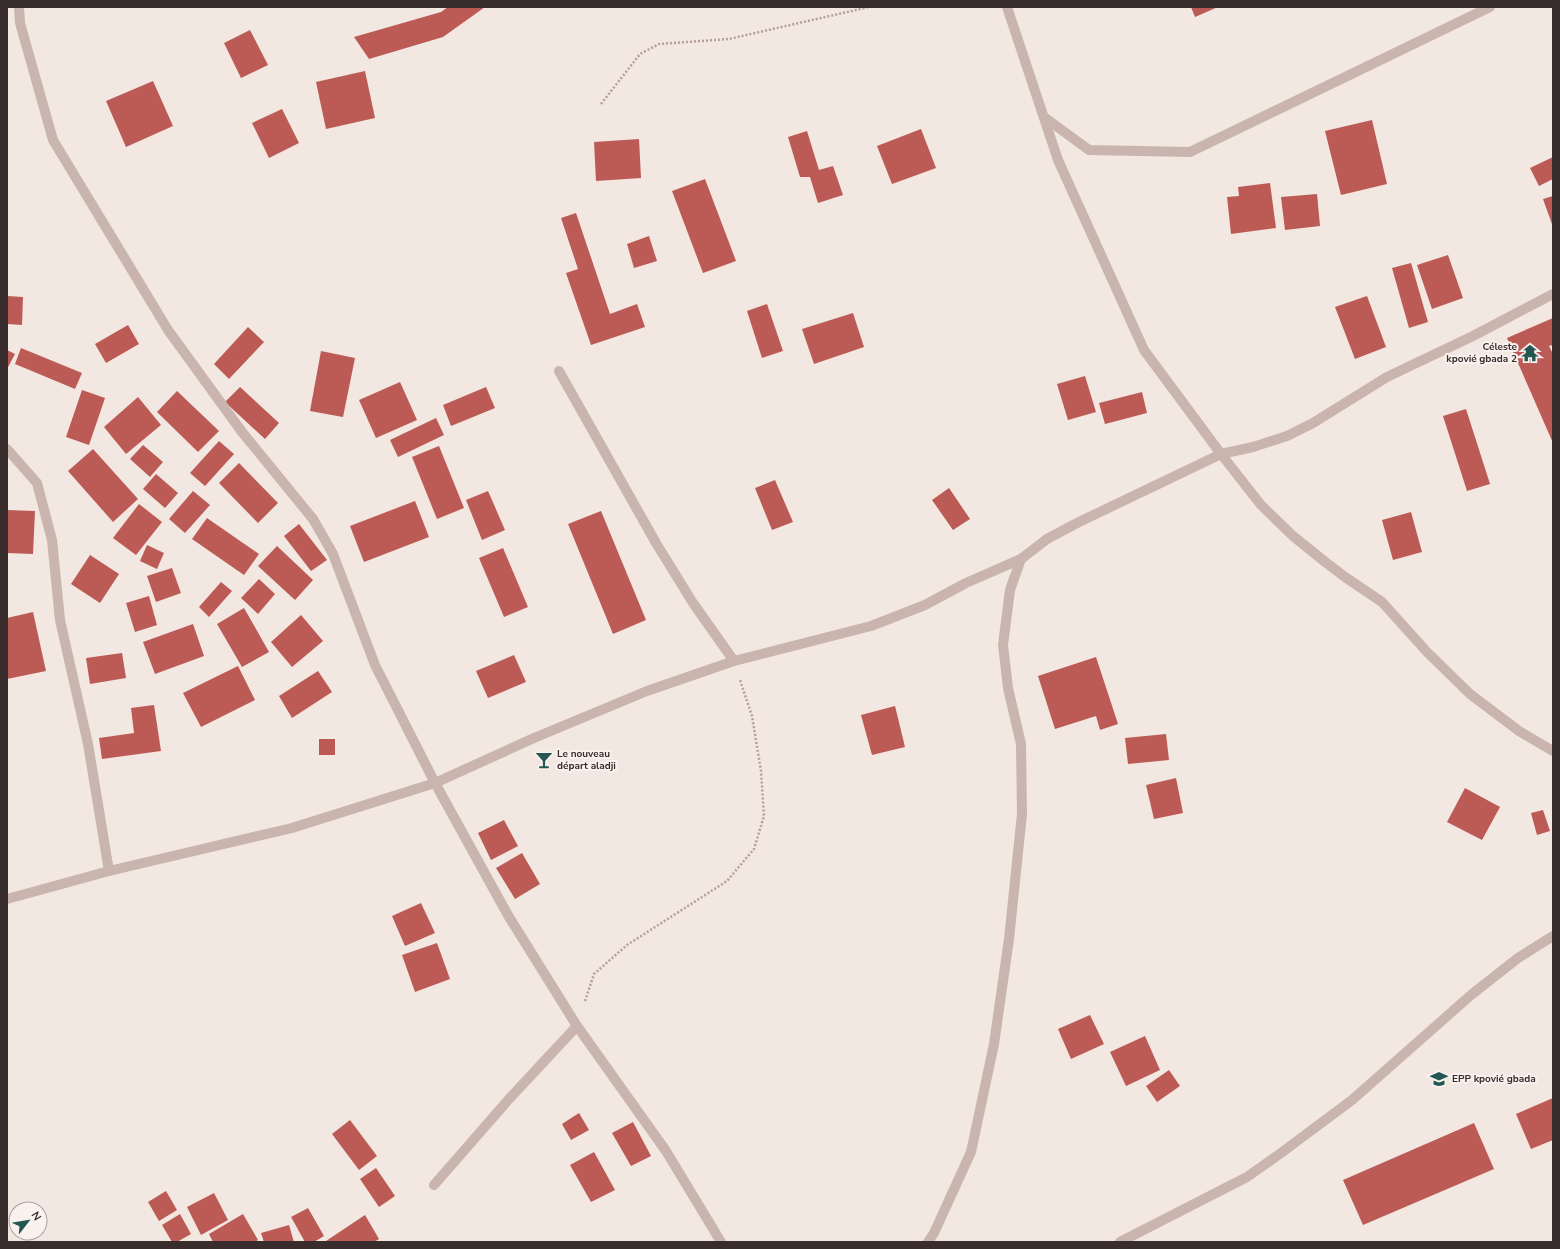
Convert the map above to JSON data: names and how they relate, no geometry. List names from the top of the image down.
{
  "places": {
    "temple": ["Céleste kpovié gbada 2"],
    "bar": ["Le nouveau départ aladji"],
    "school or university": ["EPP kpovié gbada"]
  },
  "north": "top right"
}
